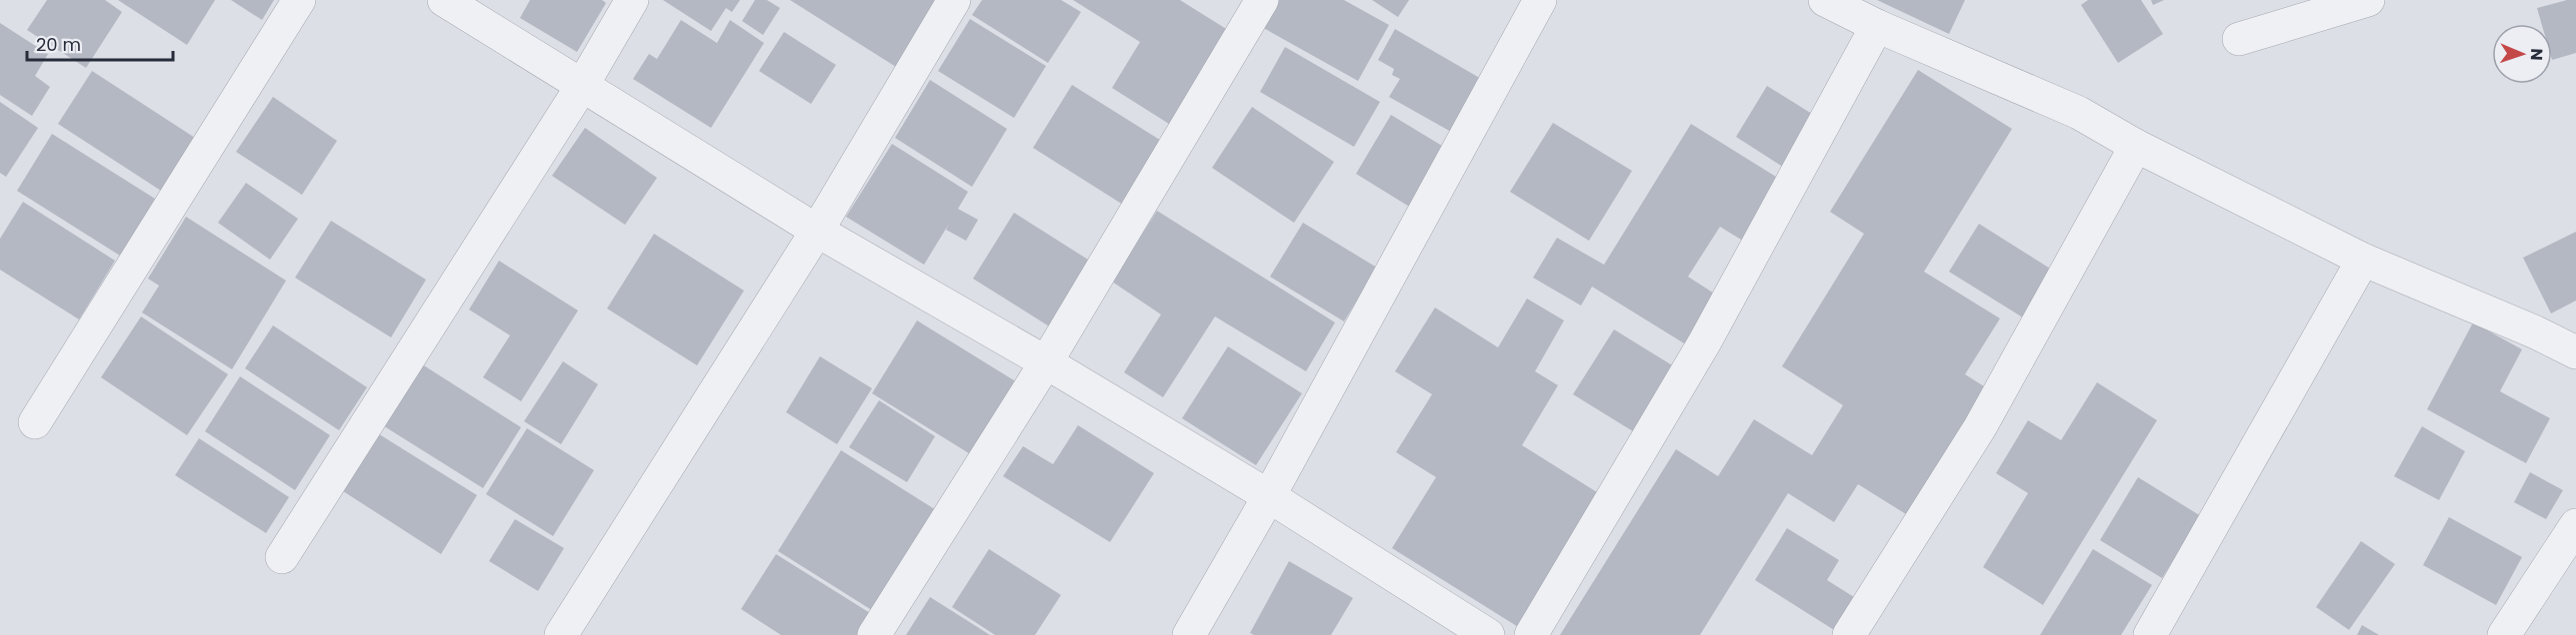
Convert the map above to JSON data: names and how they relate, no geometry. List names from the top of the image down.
{
  "scale_bar": "20 m",
  "north": "right"
}
